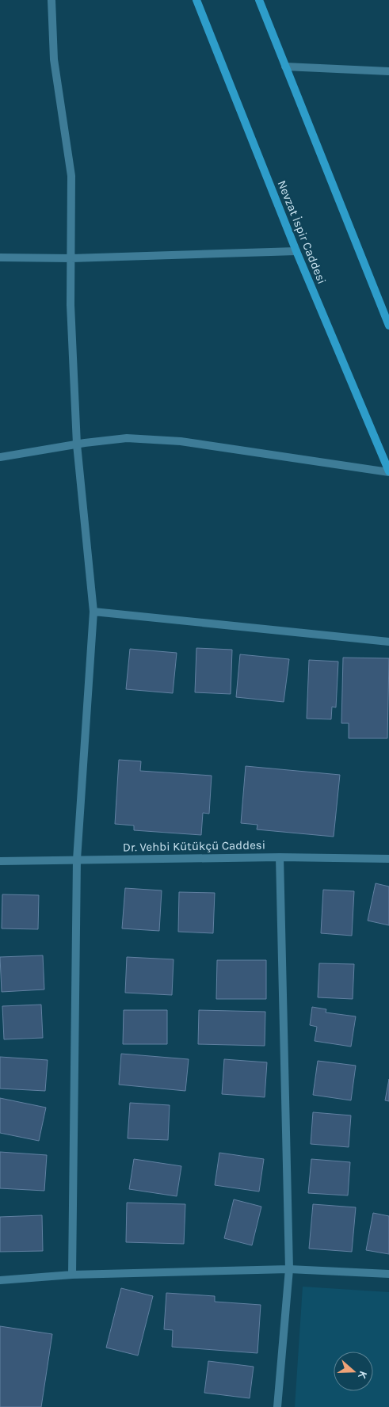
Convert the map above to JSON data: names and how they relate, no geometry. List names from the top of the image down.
{
  "streets": {
    "main road": ["Nevzat İspir Caddesi"],
    "street": ["Dr. Vehbi Kütükçü Caddesi"]
  },
  "north": "right"
}
